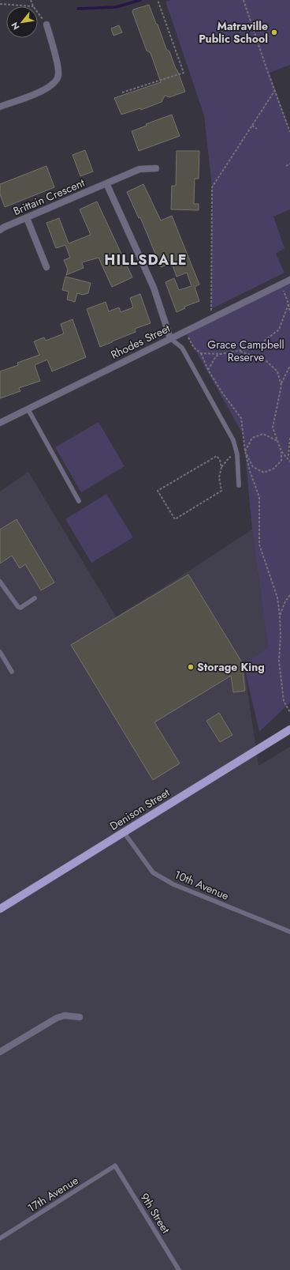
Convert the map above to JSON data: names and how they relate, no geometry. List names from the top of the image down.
{
  "streets": {
    "main road": ["Denison Street"],
    "street": ["Brittain Crescent", "Rhodes Street"],
    "lane": ["10th Avenue", "17th Avenue", "9th Street"]
  },
  "crossings": [
    ["Denison Street", "10th Avenue"],
    ["17th Avenue", "9th Street"]
  ],
  "districts": ["HILLSDALE"],
  "parks": ["Grace Campbell Reserve"],
  "places": ["Matraville Public School", "Storage King"],
  "north": "bottom left"
}
